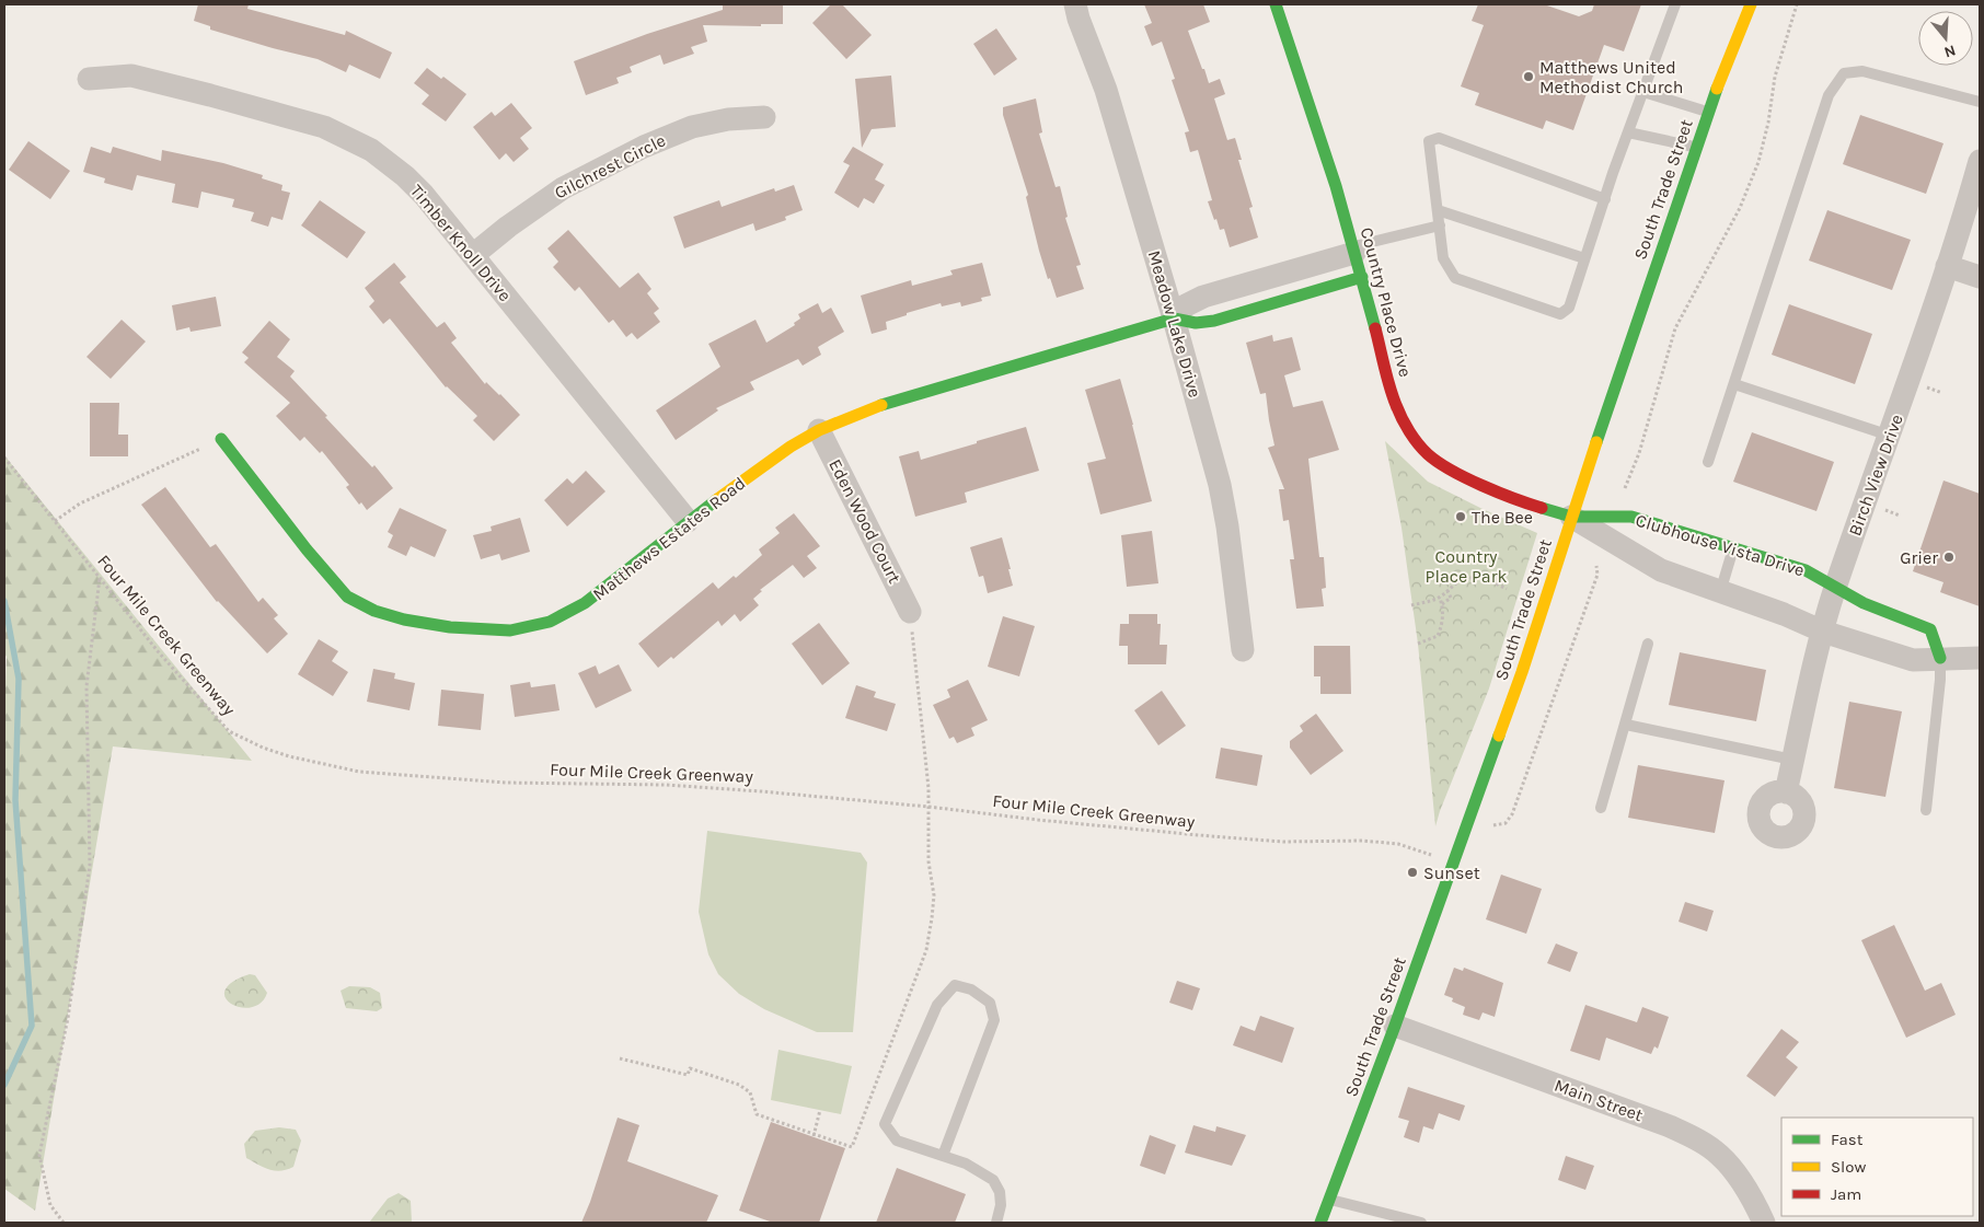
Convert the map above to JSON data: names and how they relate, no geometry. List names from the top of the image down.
{
  "streets": {
    "street": [
      "Gilchrest Circle",
      "South Trade Street",
      "Timber Knoll Drive",
      "Country Place Drive",
      "Meadow Lake Drive",
      "Birch View Drive",
      "Eden Wood Court",
      "Matthews Estates Road",
      "Clubhouse Vista Drive",
      "Main Street"
    ],
    "path": ["Four Mile Creek Greenway"]
  },
  "crossings": [
    ["Gilchrest Circle", "Timber Knoll Drive"],
    ["South Trade Street", "Country Place Drive"],
    ["South Trade Street", "Clubhouse Vista Drive"],
    ["South Trade Street", "Main Street"],
    ["Timber Knoll Drive", "Matthews Estates Road"],
    ["Country Place Drive", "Matthews Estates Road"],
    ["Country Place Drive", "Clubhouse Vista Drive"],
    ["Meadow Lake Drive", "Matthews Estates Road"],
    ["Birch View Drive", "Clubhouse Vista Drive"],
    ["Eden Wood Court", "Matthews Estates Road"]
  ],
  "parks": ["Country Place Park"],
  "places": [
    "Matthews United Methodist Church",
    "The Bee",
    "Grier",
    "Sunset"
  ],
  "legend": ["Fast", "Slow", "Jam"],
  "north": "bottom"
}
